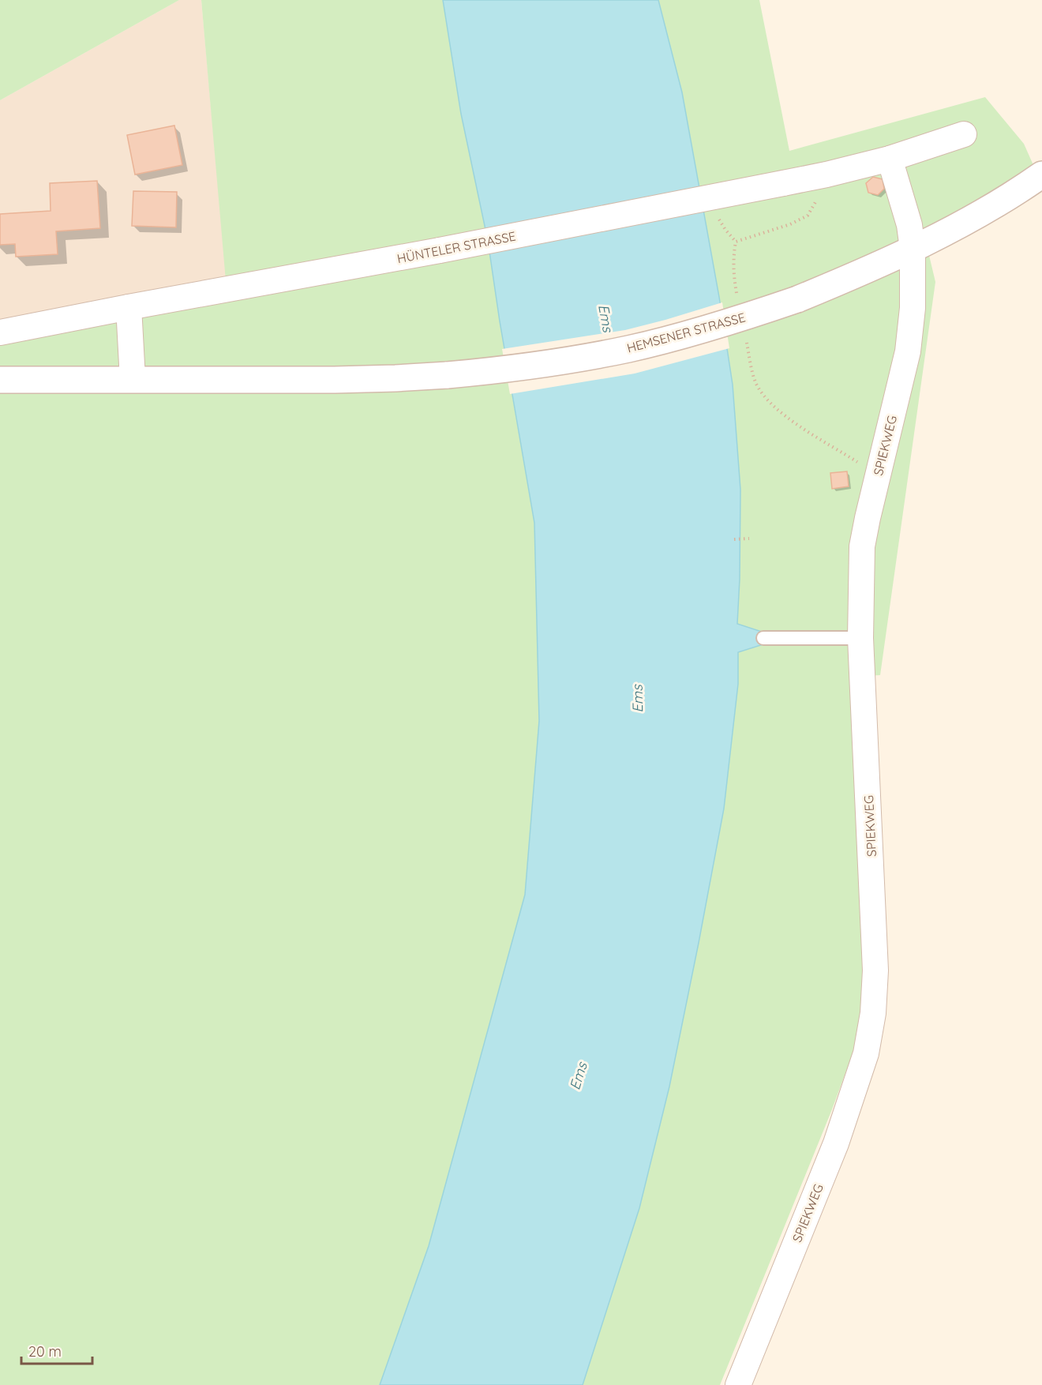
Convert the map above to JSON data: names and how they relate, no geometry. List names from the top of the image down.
{
  "streets": {
    "street": ["HÜNTELER STRASSE", "HEMSENER STRASSE", "SPIEKWEG"]
  },
  "crossings": [
    ["HEMSENER STRASSE", "SPIEKWEG"]
  ],
  "water": ["Ems"],
  "scale_bar": "20 m"
}
